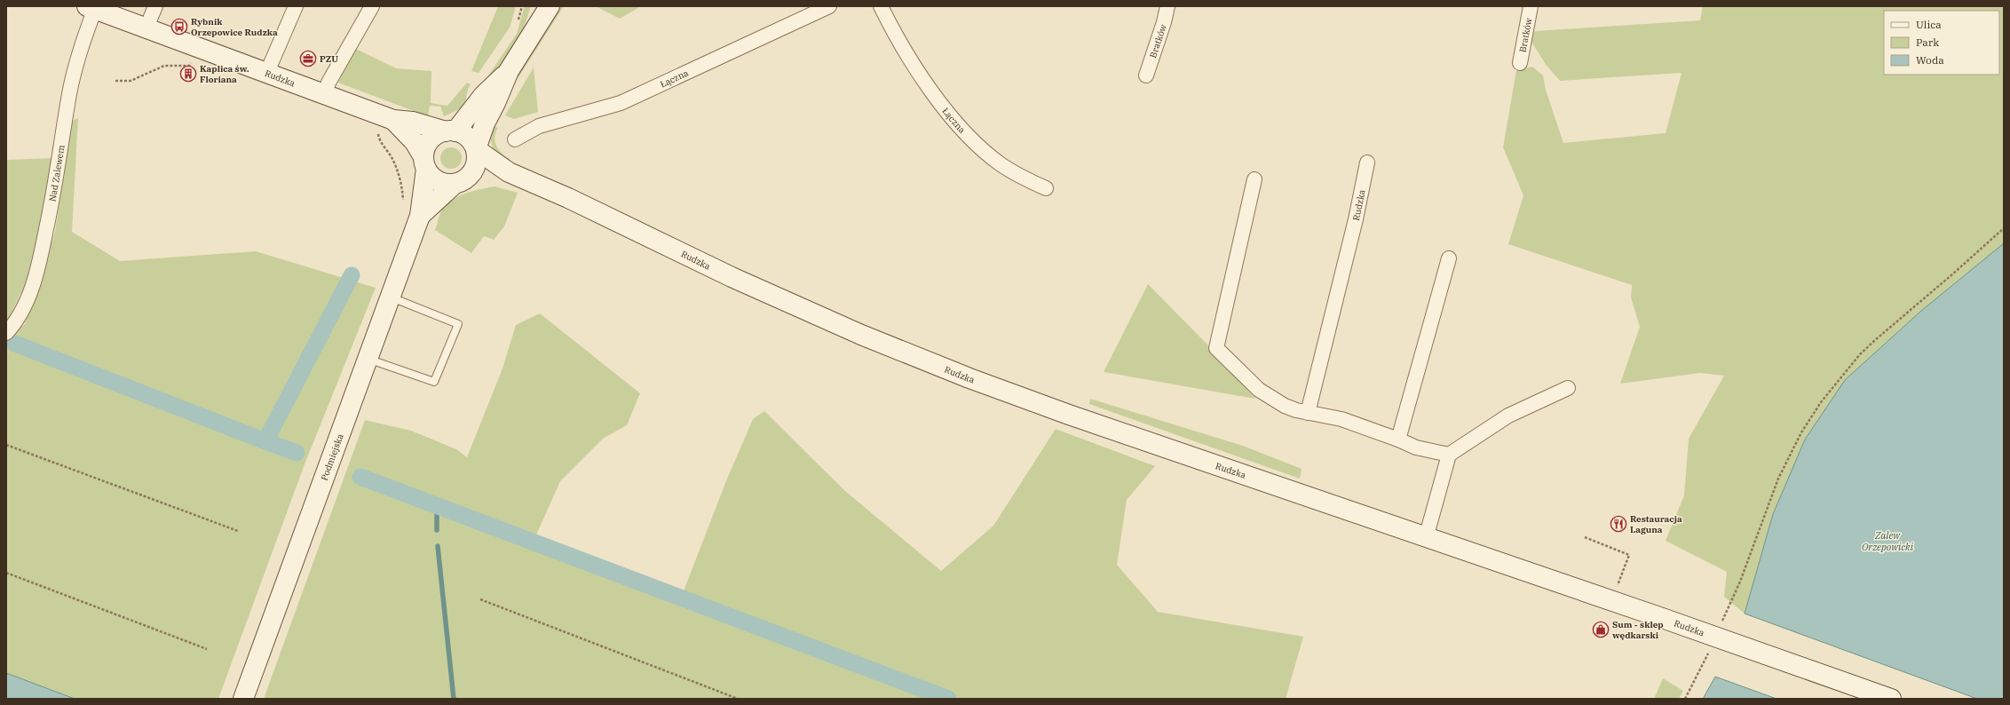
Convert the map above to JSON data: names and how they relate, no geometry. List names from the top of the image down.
{
  "streets": {
    "main road": ["Rudzka", "Podmiejska"],
    "street": ["Bratków", "Łączna", "Nad Zalewem"]
  },
  "crossings": [
    ["Rudzka", "Nad Zalewem"],
    ["Rudzka", "Podmiejska"]
  ],
  "water": ["Zalew Orzepowicki"],
  "places": {
    "bus stop": ["Rybnik Orzepowice Rudzka"],
    "office": ["PZU"],
    "building": ["Kaplica św. Floriana"],
    "restaurant": ["Restauracja Laguna"],
    "shop": ["Sum - sklep wędkarski"]
  },
  "legend": ["Ulica", "Park", "Woda"]
}
